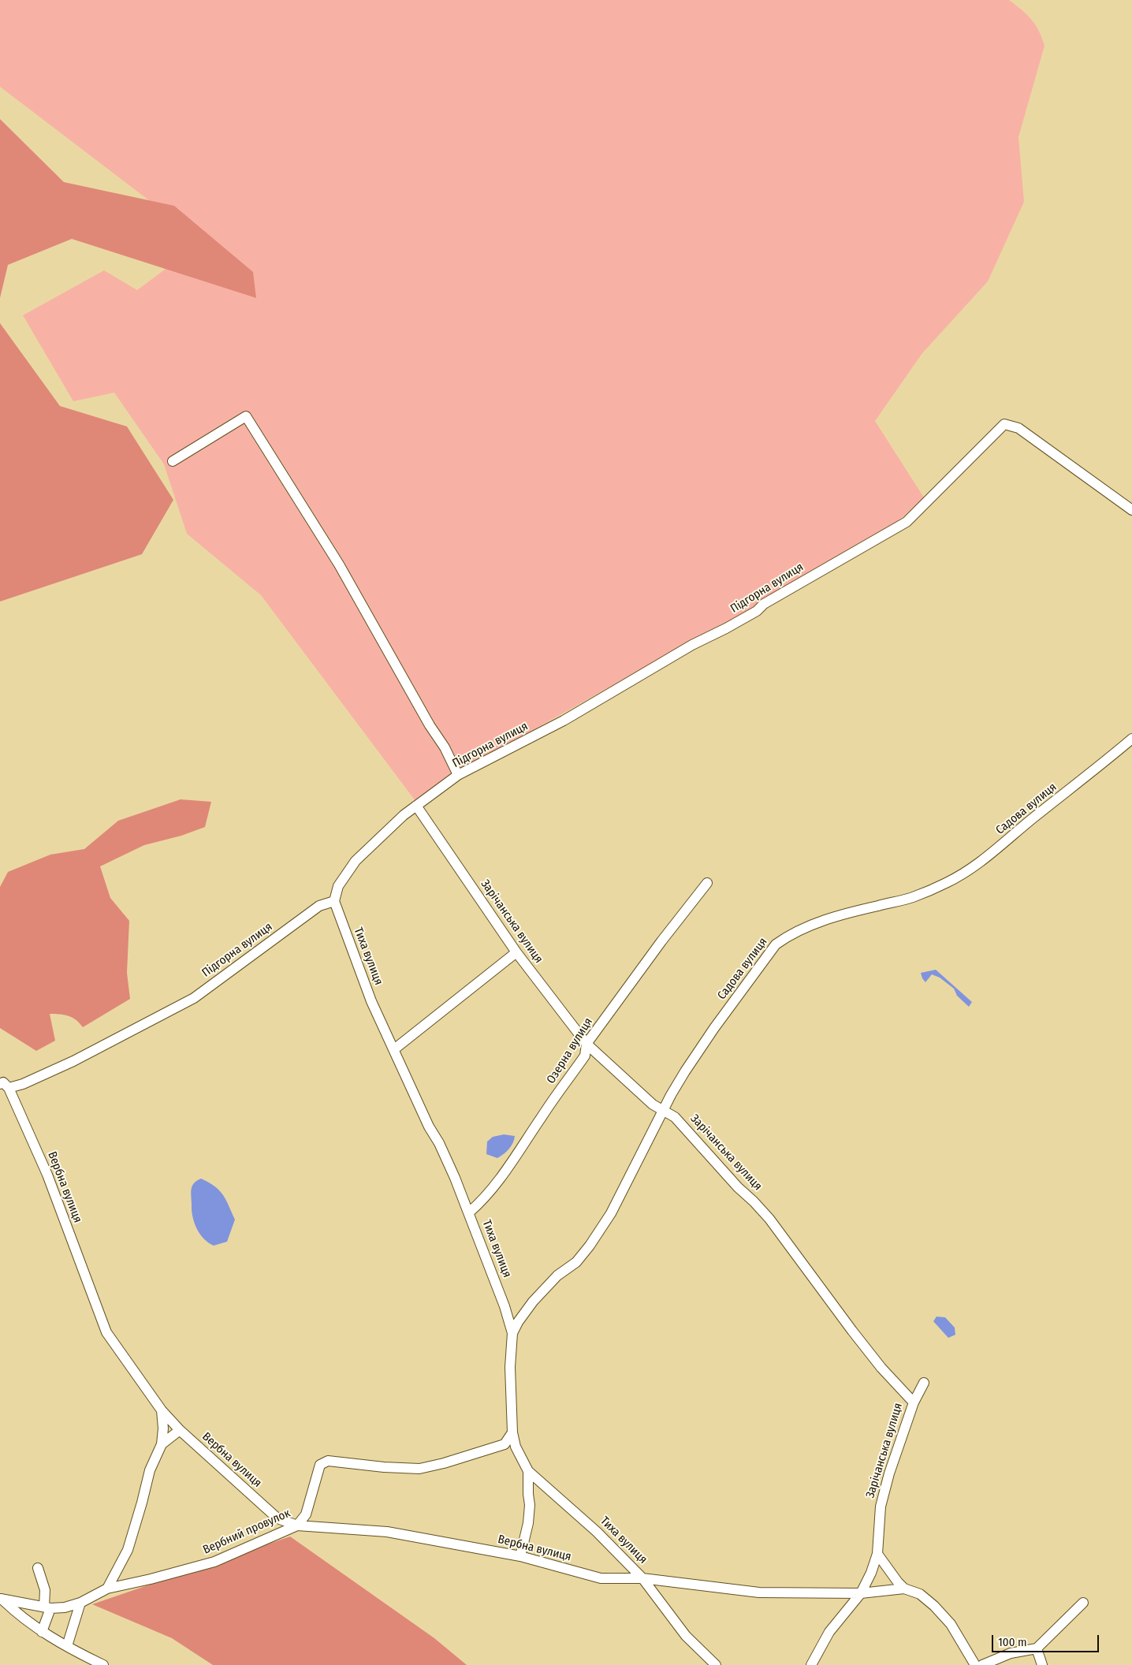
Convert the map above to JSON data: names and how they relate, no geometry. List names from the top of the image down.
{
  "streets": {
    "street": [
      "Підгорна вулиця",
      "Садова вулиця",
      "Зарічанська вулиця",
      "Тиха вулиця",
      "Озерна вулиця",
      "Вербна вулиця",
      "Вербний провулок"
    ]
  },
  "crossings": [
    ["Підгорна вулиця", "Зарічанська вулиця"],
    ["Підгорна вулиця", "Тиха вулиця"],
    ["Підгорна вулиця", "Вербна вулиця"],
    ["Садова вулиця", "Зарічанська вулиця"],
    ["Садова вулиця", "Тиха вулиця"],
    ["Зарічанська вулиця", "Тиха вулиця"],
    ["Зарічанська вулиця", "Озерна вулиця"],
    ["Тиха вулиця", "Озерна вулиця"],
    ["Тиха вулиця", "Вербна вулиця"],
    ["Тиха вулиця", "Вербний провулок"],
    ["Вербна вулиця", "Вербний провулок"]
  ],
  "scale_bar": "100 m"
}
